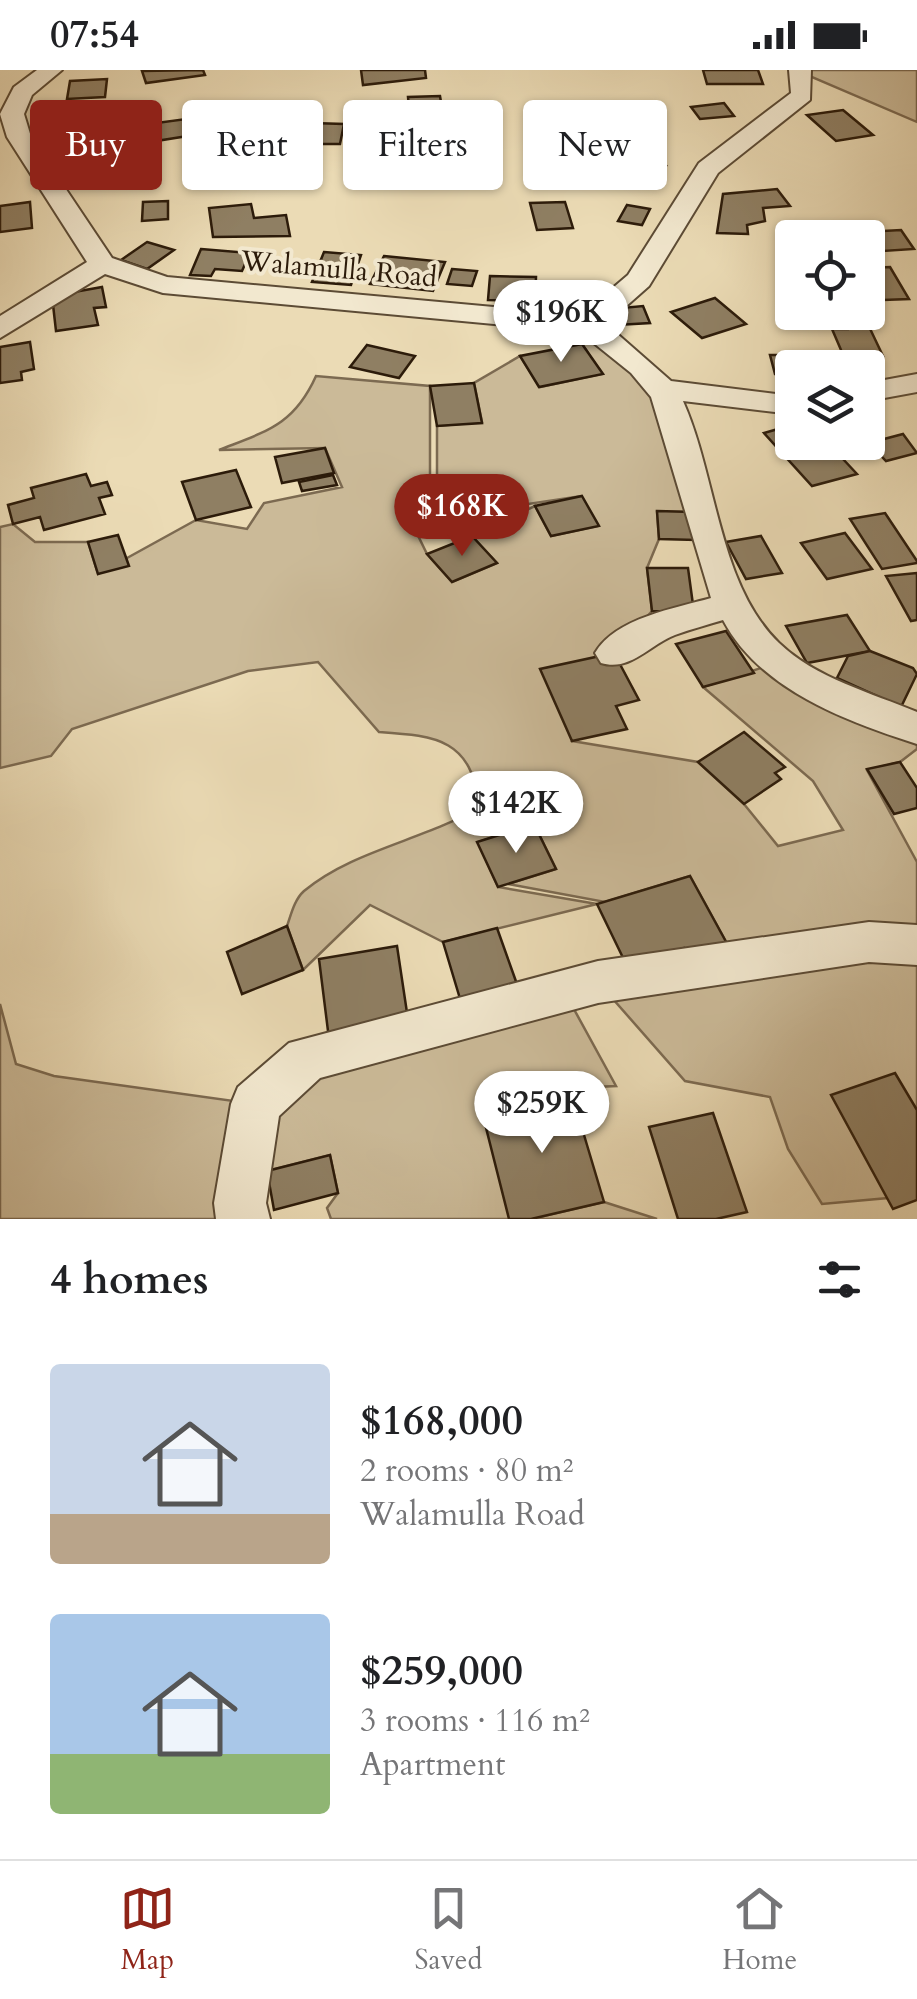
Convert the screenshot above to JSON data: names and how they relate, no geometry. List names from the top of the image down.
{
  "streets": {
    "street": ["Walamulla Road"]
  },
  "page": {
    "status": "07:54",
    "chip": [
      "Buy",
      "Rent",
      "Filters",
      "New"
    ],
    "price": [
      "$196K",
      "$168K",
      "$142K",
      "$259K"
    ],
    "heading": "4 homes",
    "list": [
      {
        "name": "$168,000",
        "note": "2 rooms · 80 m² · Walamulla Road"
      },
      {
        "name": "$259,000",
        "note": "3 rooms · 116 m² · Apartment"
      }
    ],
    "tabs": ["Map", "Saved", "Home"]
  }
}
